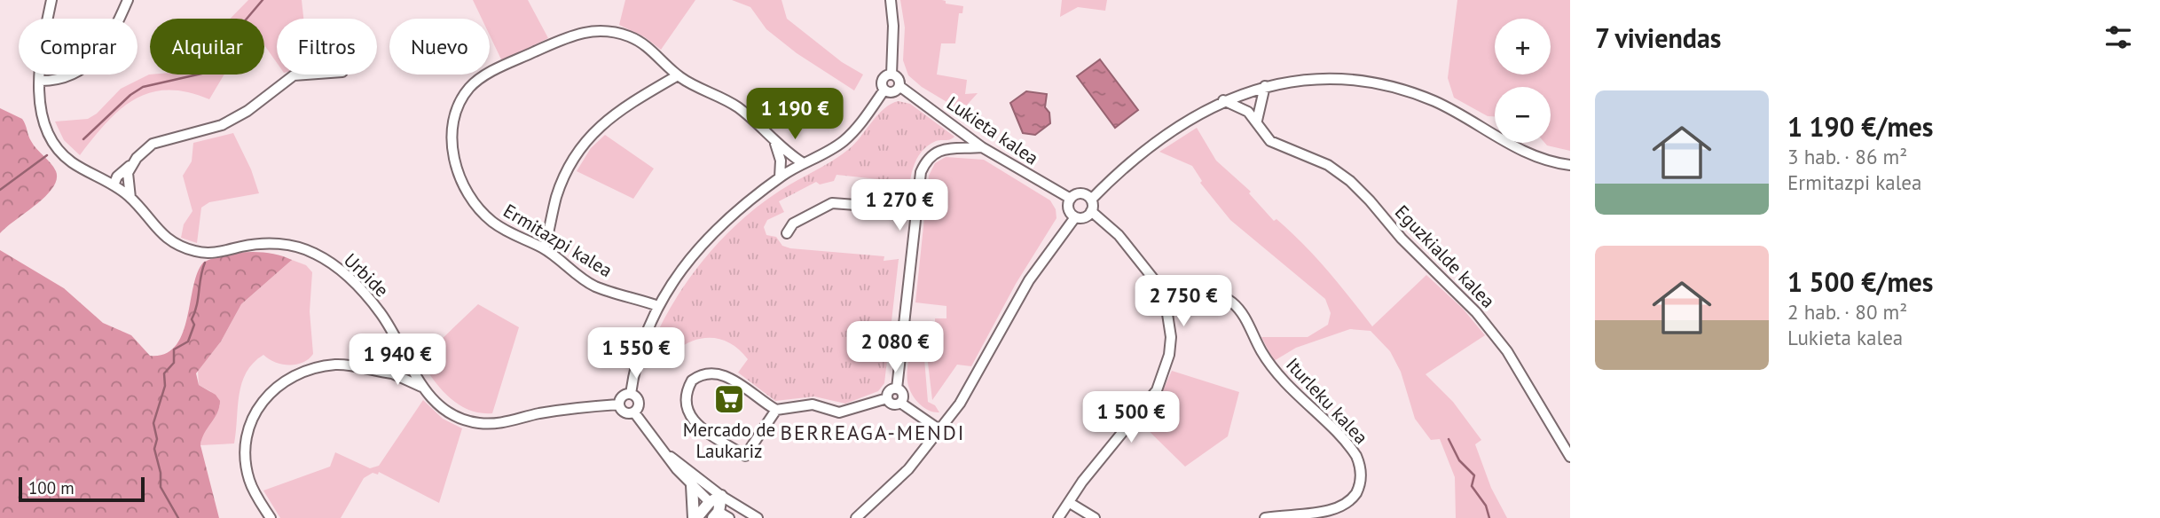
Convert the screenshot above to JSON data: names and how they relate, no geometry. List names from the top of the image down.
{
  "streets": {
    "street": [
      "Lukieta kalea",
      "Ermitazpi kalea",
      "Eguzkialde kalea",
      "Urbide",
      "Iturleku kalea"
    ]
  },
  "districts": ["BERREAGA-MENDI"],
  "places": {
    "supermarket": ["Mercado de Laukariz"]
  },
  "scale_bar": "100 m",
  "page": {
    "heading": "7 viviendas",
    "map_buttons": ["+", "−"],
    "chip": [
      "Comprar",
      "Alquilar",
      "Filtros",
      "Nuevo"
    ],
    "list": [
      {
        "name": "1 190 €/mes",
        "note": "3 hab. · 86 m² · Ermitazpi kalea"
      },
      {
        "name": "1 500 €/mes",
        "note": "2 hab. · 80 m² · Lukieta kalea"
      }
    ],
    "price": [
      "1 190 €",
      "1 270 €",
      "2 750 €",
      "2 080 €",
      "1 550 €",
      "1 940 €",
      "1 500 €"
    ],
    "scale": "100 m"
  }
}
